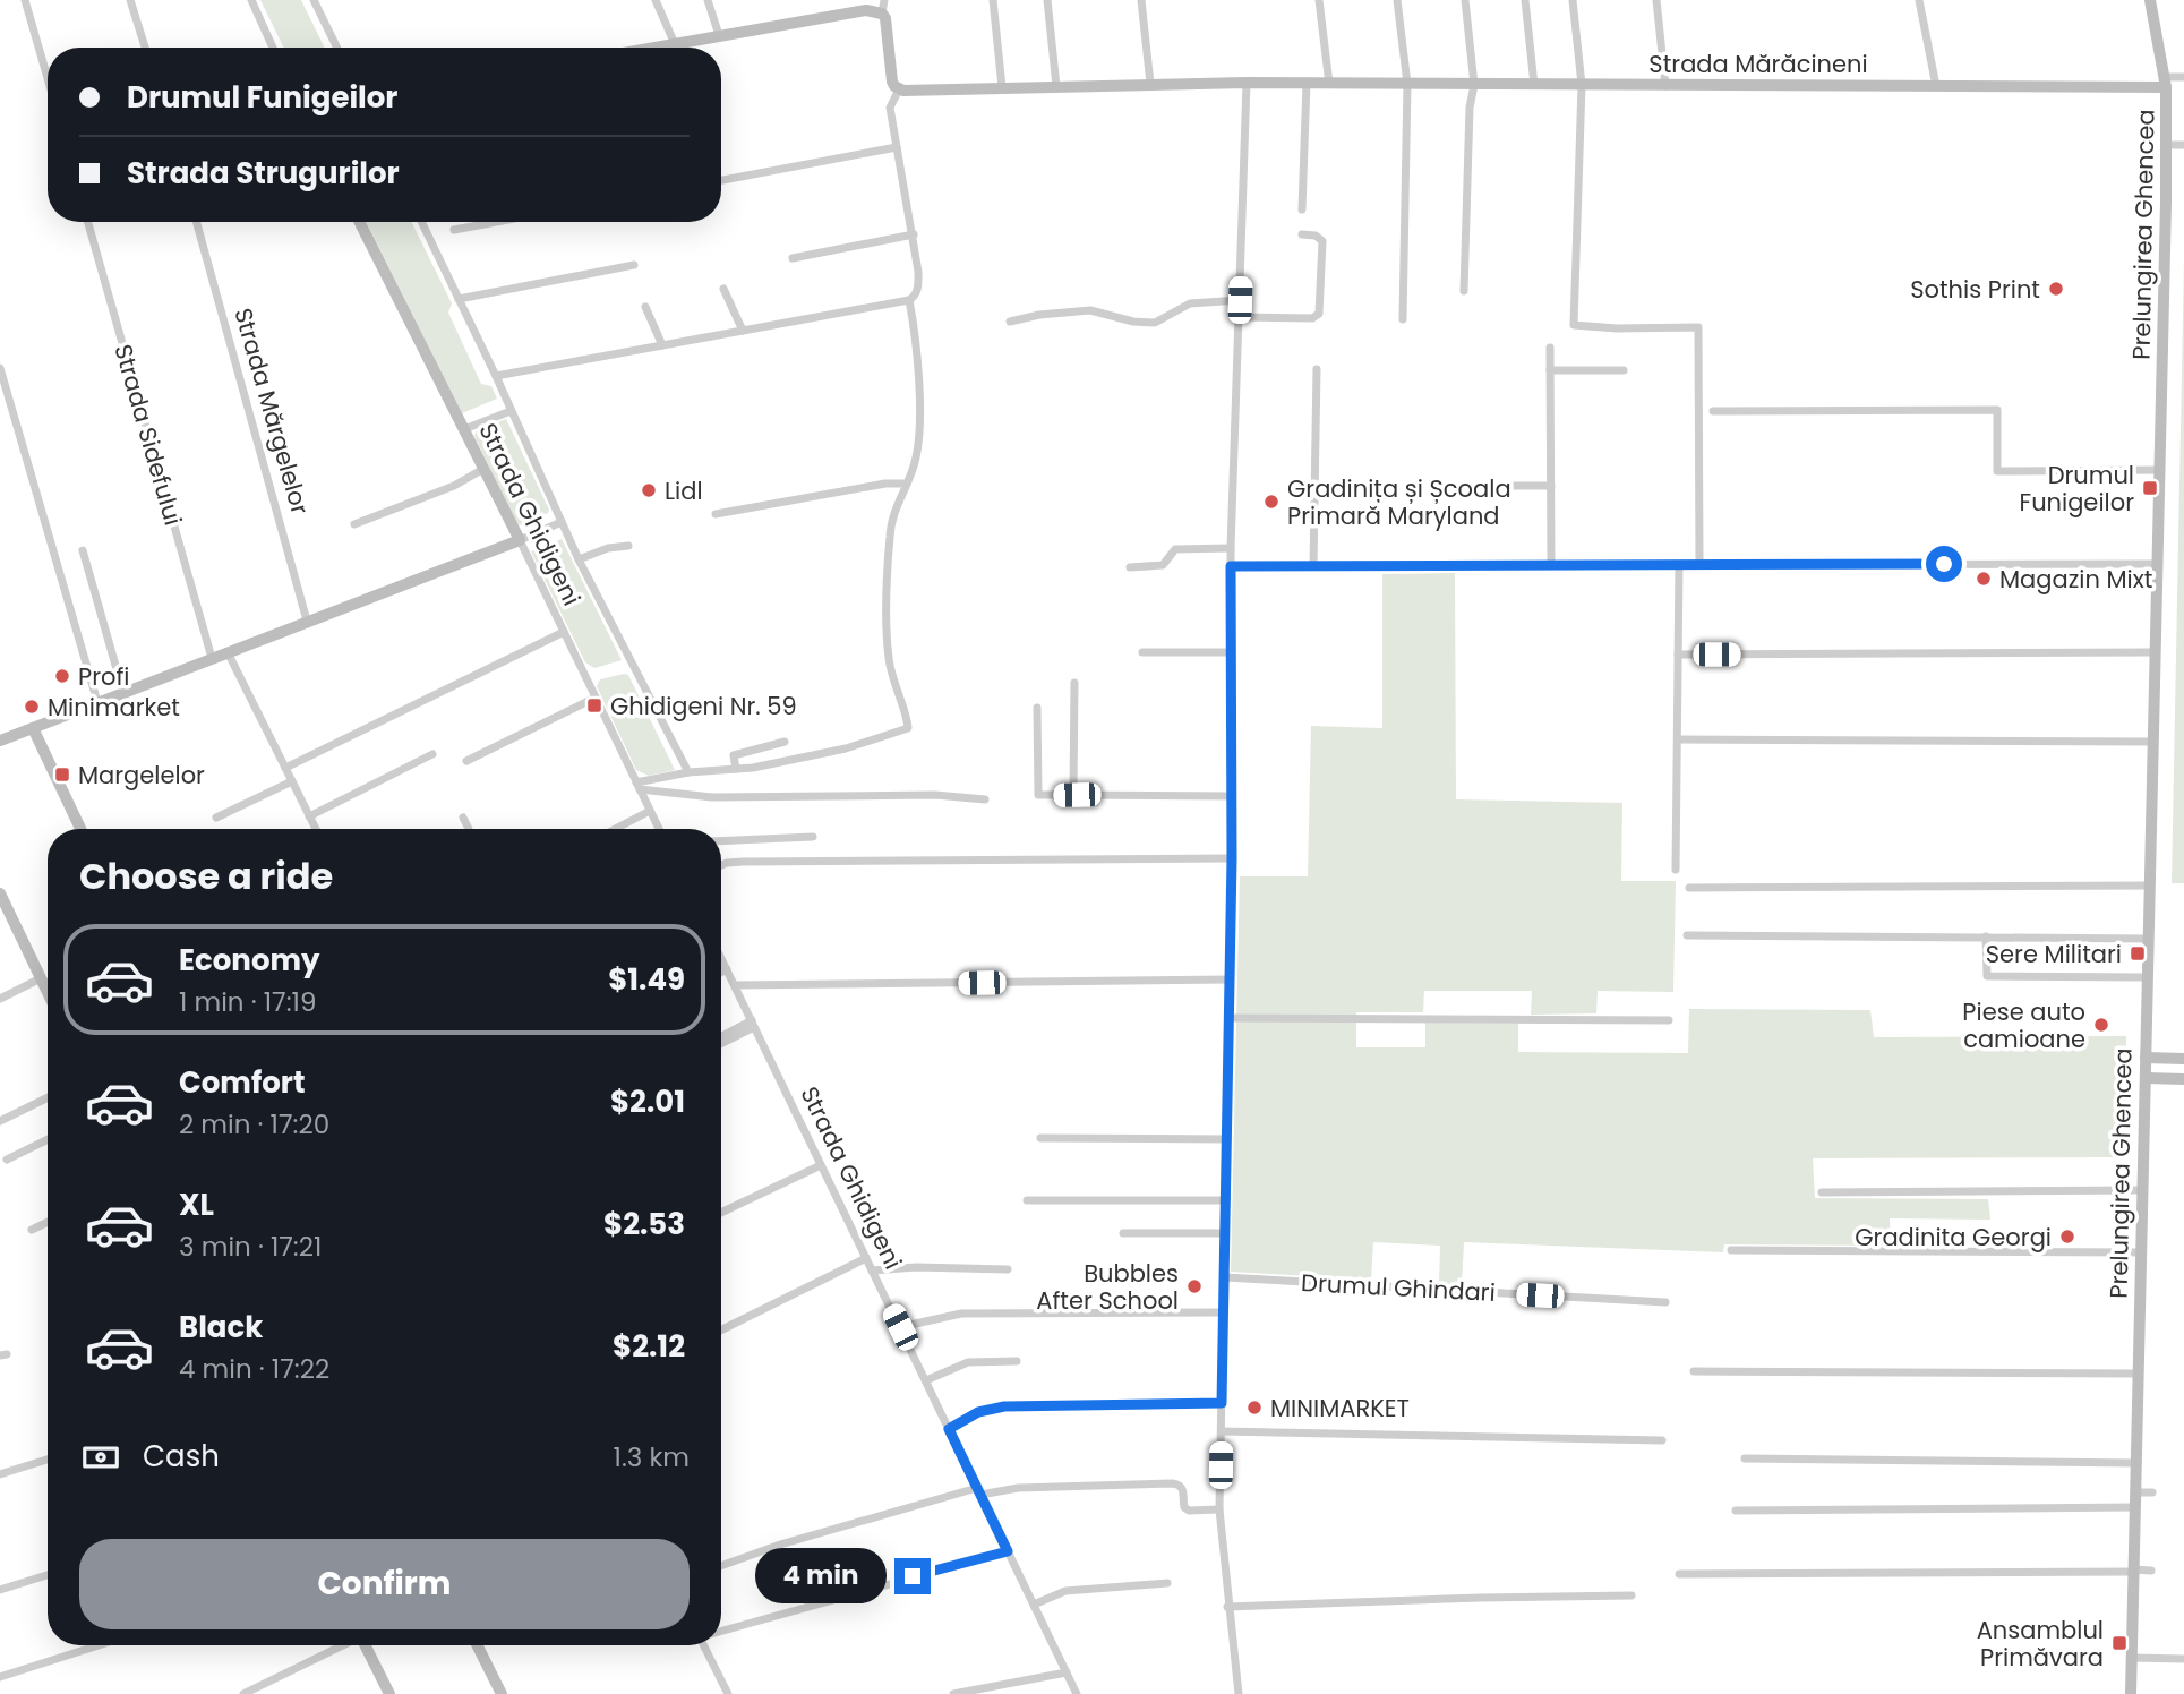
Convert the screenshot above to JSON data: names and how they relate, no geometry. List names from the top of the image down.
{
  "streets": {
    "street": [
      "Strada Mărăcineni",
      "Prelungirea Ghencea",
      "Strada Mărgelelor",
      "Strada Sidefului",
      "Strada Ghidigeni",
      "Drumul Ghindari"
    ]
  },
  "crossings": [
    ["Strada Mărăcineni", "Prelungirea Ghencea"]
  ],
  "places": {
    "other": [
      "Sothis Print",
      "Lidl",
      "Gradinița și Școala Primară Maryland",
      "Magazin Mixt",
      "Profi",
      "Minimarket",
      "Piese auto camioane",
      "Gradinita Georgi",
      "Bubbles After School",
      "MINIMARKET"
    ],
    "transit": [
      "Drumul Funigeilor",
      "Ghidigeni Nr. 59",
      "Margelelor",
      "Sere Militari",
      "Ansamblul Primăvara"
    ]
  },
  "page": {
    "banner": ["Drumul Funigeilor", "Strada Strugurilor"],
    "heading": "Choose a ride",
    "list": [
      {
        "name": "Economy",
        "note": "1 min · 17:19",
        "value": "$1.49"
      },
      {
        "name": "Comfort",
        "note": "2 min · 17:20",
        "value": "$2.01"
      },
      {
        "name": "XL",
        "note": "3 min · 17:21",
        "value": "$2.53"
      },
      {
        "name": "Black",
        "note": "4 min · 17:22",
        "value": "$2.12"
      }
    ],
    "pay": ["Cash", "1.3 km"],
    "buttons": "Confirm",
    "bubble": "4 min"
  }
}
